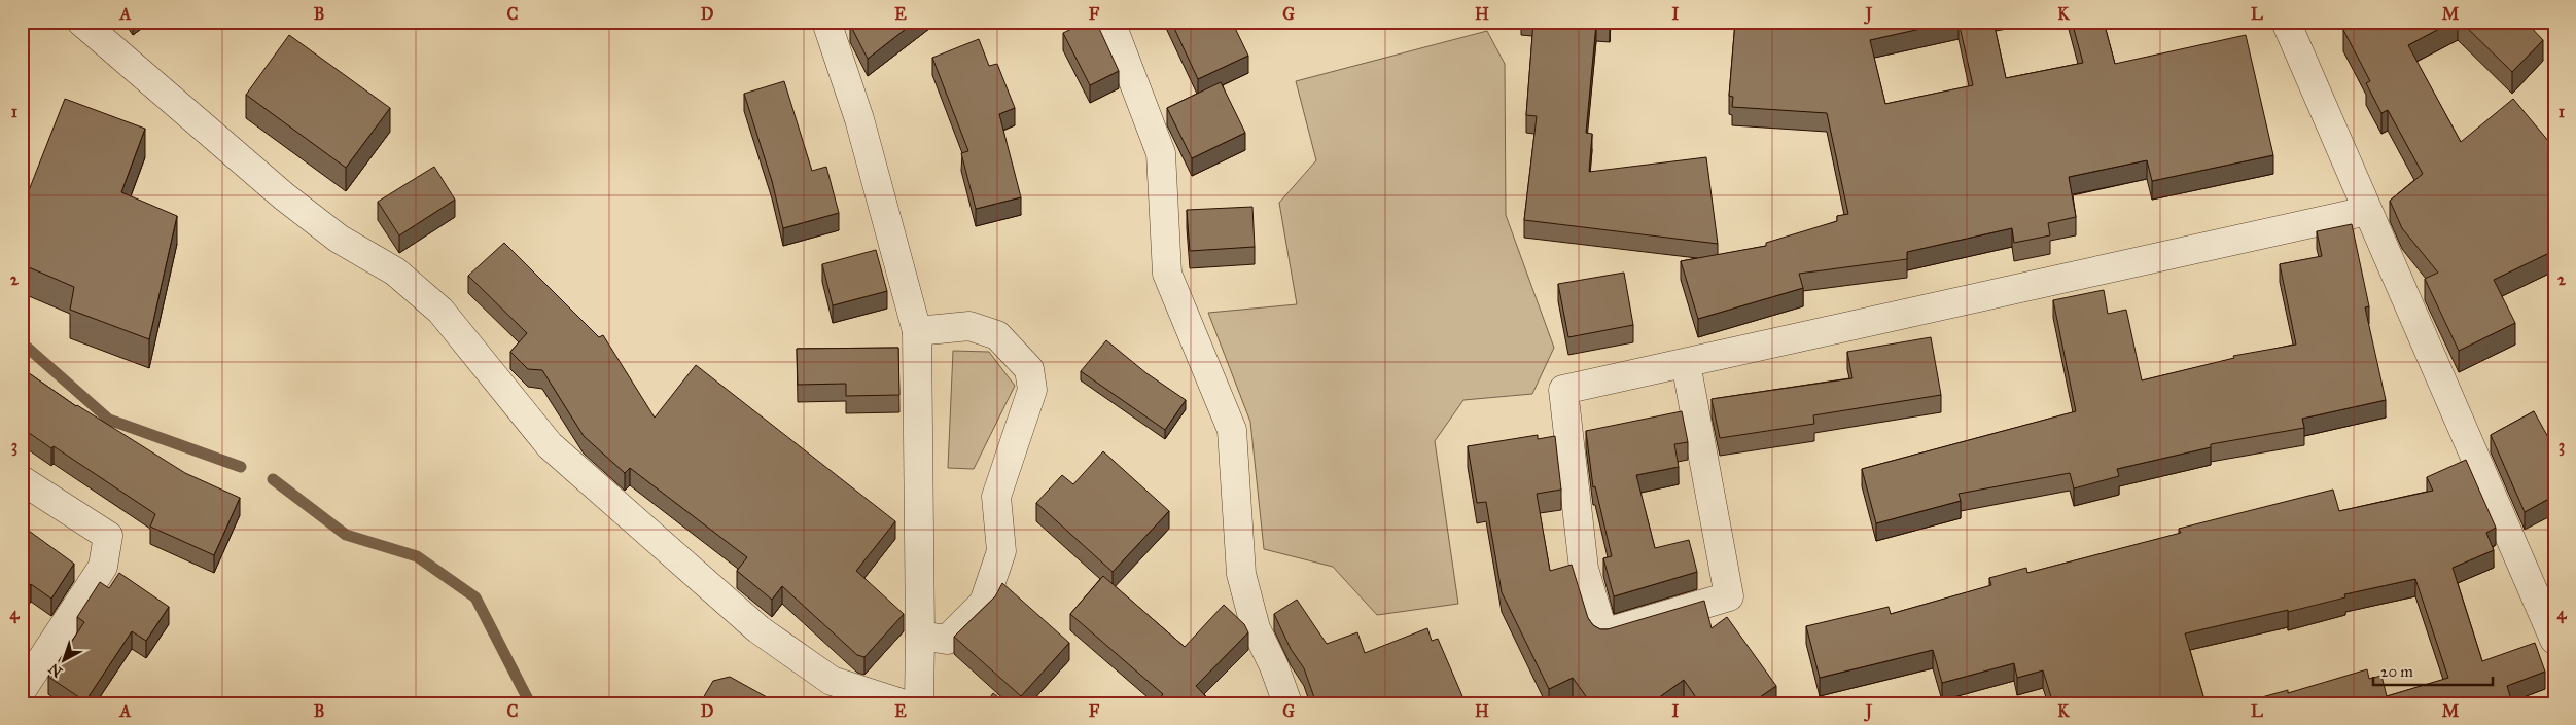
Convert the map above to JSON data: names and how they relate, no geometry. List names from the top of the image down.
{
  "scale_bar": "20 m",
  "north": "bottom left",
  "grid": {
    "columns": [
      "A",
      "B",
      "C",
      "D",
      "E",
      "F",
      "G",
      "H",
      "I",
      "J",
      "K",
      "L",
      "M"
    ],
    "rows": [
      "1",
      "2",
      "3",
      "4"
    ]
  }
}
